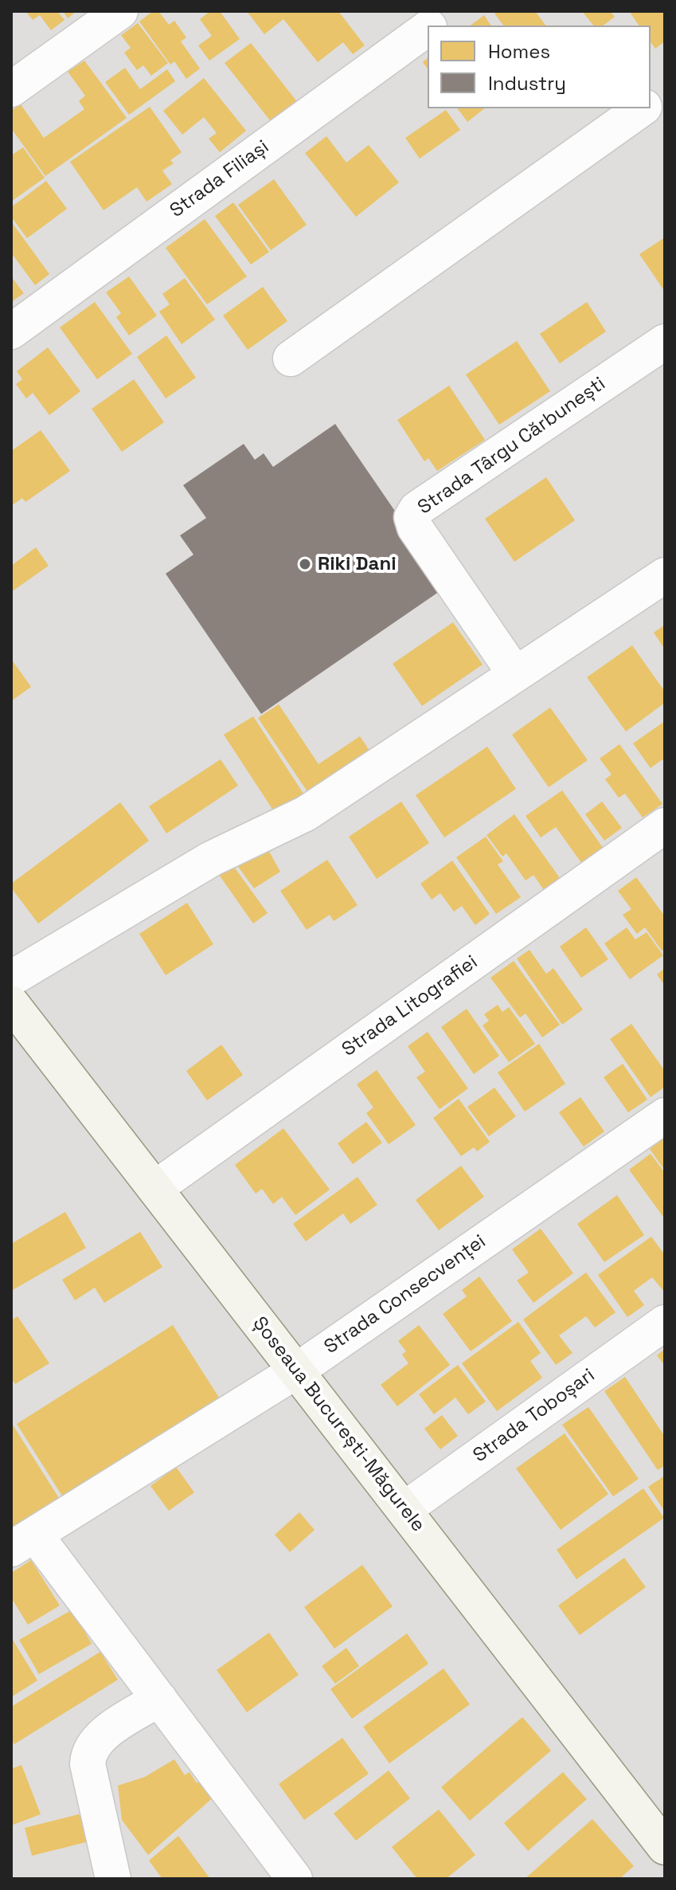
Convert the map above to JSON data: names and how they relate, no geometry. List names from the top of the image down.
{
  "streets": {
    "main road": ["Șoseaua București-Măgurele"],
    "street": [
      "Strada Filiași",
      "Strada Târgu Cărbunești",
      "Strada Litografiei",
      "Strada Consecvenței",
      "Strada Toboșari"
    ]
  },
  "crossings": [
    ["Strada Litografiei", "Șoseaua București-Măgurele"],
    ["Strada Consecvenței", "Șoseaua București-Măgurele"],
    ["Strada Toboșari", "Șoseaua București-Măgurele"]
  ],
  "places": ["Riki Dani"],
  "legend": ["Homes", "Industry"]
}
